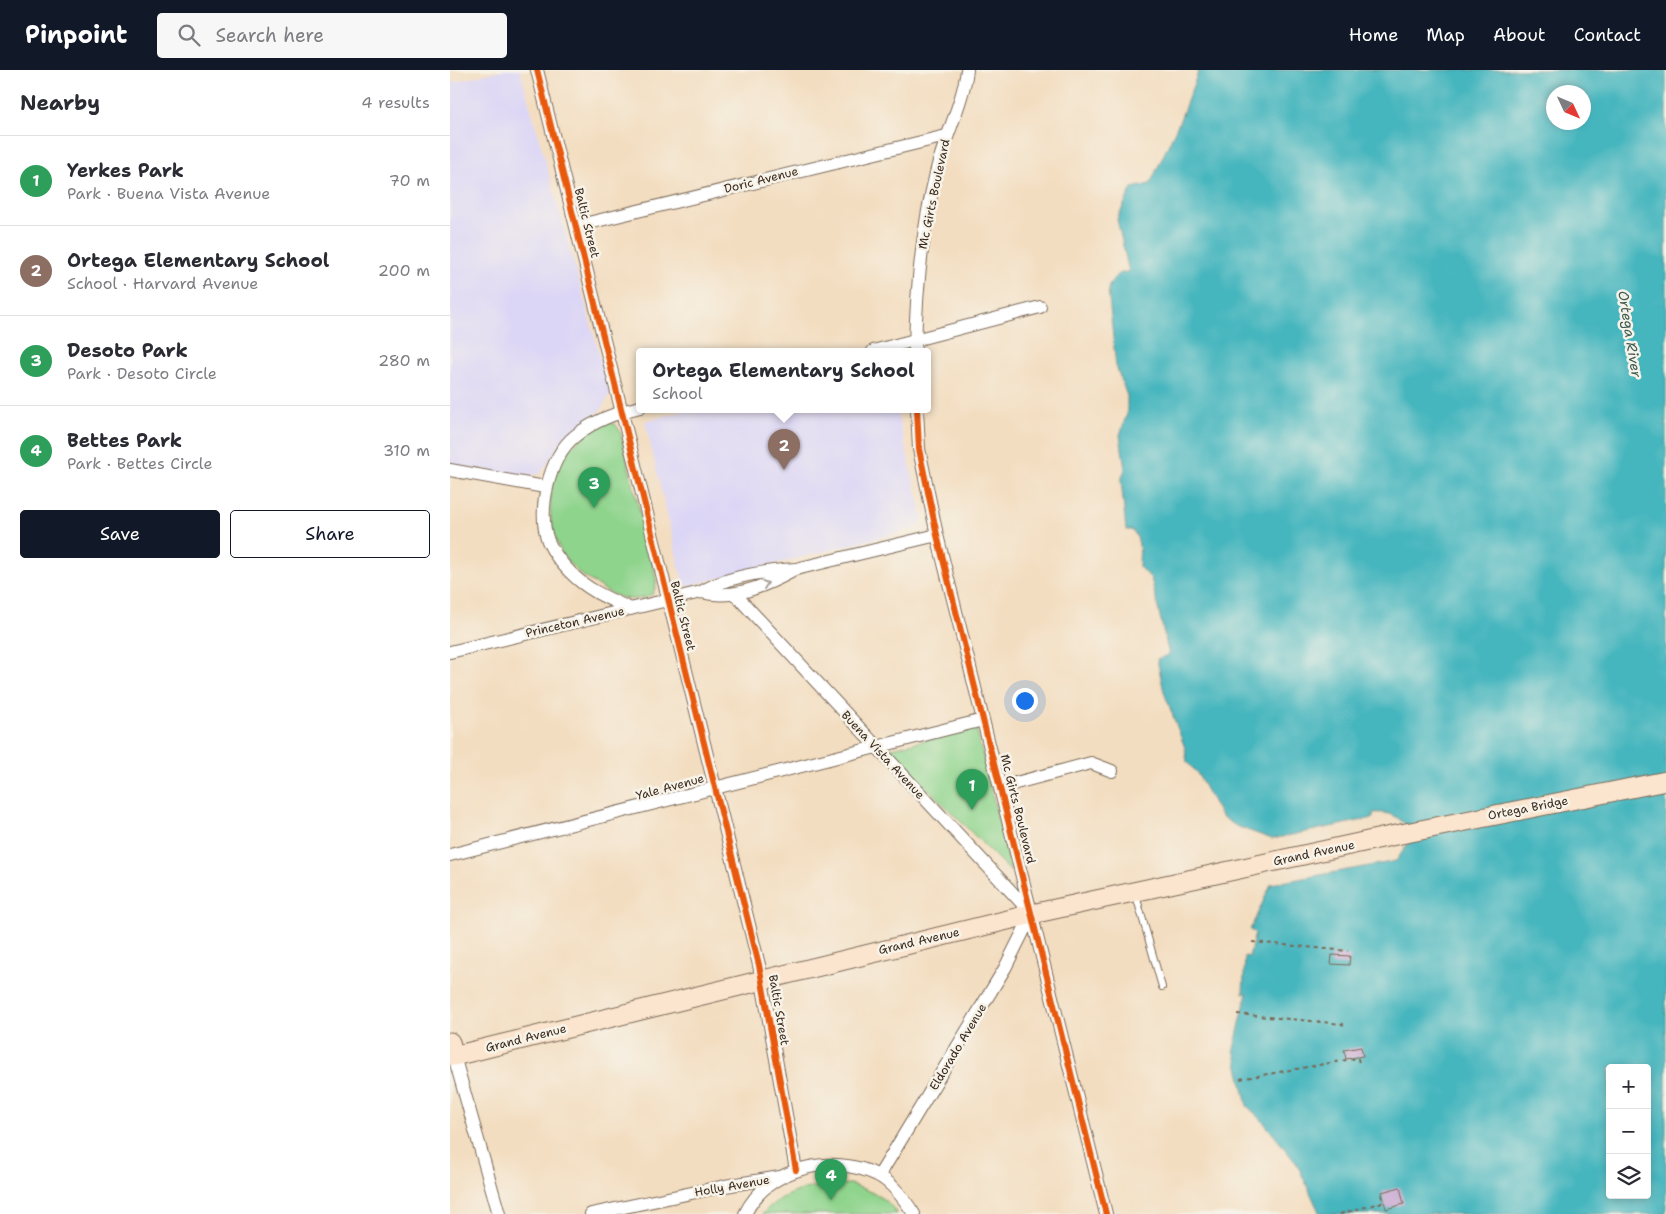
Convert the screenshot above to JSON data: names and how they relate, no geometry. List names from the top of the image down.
{
  "streets": {
    "main road": ["Ortega Bridge", "Grand Avenue"],
    "street": [
      "Doric Avenue",
      "Mc Girts Boulevard",
      "Baltic Street",
      "Princeton Avenue",
      "Buena Vista Avenue",
      "Yale Avenue",
      "Eldorado Avenue",
      "Holly Avenue"
    ]
  },
  "crossings": [
    ["Doric Avenue", "Mc Girts Boulevard"],
    ["Doric Avenue", "Baltic Street"],
    ["Mc Girts Boulevard", "Princeton Avenue"],
    ["Mc Girts Boulevard", "Buena Vista Avenue"],
    ["Mc Girts Boulevard", "Yale Avenue"],
    ["Mc Girts Boulevard", "Grand Avenue"],
    ["Mc Girts Boulevard", "Eldorado Avenue"],
    ["Baltic Street", "Princeton Avenue"],
    ["Baltic Street", "Yale Avenue"],
    ["Baltic Street", "Grand Avenue"],
    ["Princeton Avenue", "Buena Vista Avenue"],
    ["Buena Vista Avenue", "Yale Avenue"],
    ["Buena Vista Avenue", "Grand Avenue"],
    ["Buena Vista Avenue", "Eldorado Avenue"],
    ["Ortega Bridge", "Grand Avenue"],
    ["Grand Avenue", "Eldorado Avenue"]
  ],
  "water": ["Ortega River"],
  "north": "bottom right",
  "page": {
    "header": "Pinpoint",
    "search": "Search here",
    "nav": [
      "Home",
      "Map",
      "About",
      "Contact"
    ],
    "heading": ["Nearby", "4 results"],
    "list": [
      {
        "mark": "1",
        "name": "Yerkes Park",
        "note": "Park · Buena Vista Avenue",
        "value": "70 m"
      },
      {
        "mark": "2",
        "name": "Ortega Elementary School",
        "note": "School · Harvard Avenue",
        "value": "200 m"
      },
      {
        "mark": "3",
        "name": "Desoto Park",
        "note": "Park · Desoto Circle",
        "value": "280 m"
      },
      {
        "mark": "4",
        "name": "Bettes Park",
        "note": "Park · Bettes Circle",
        "value": "310 m"
      }
    ],
    "popup": ["Ortega Elementary School", "School"],
    "pins": [
      "2",
      "3",
      "1",
      "4"
    ],
    "buttons": ["Save", "Share"],
    "map_buttons": ["+", "−"]
  }
}
